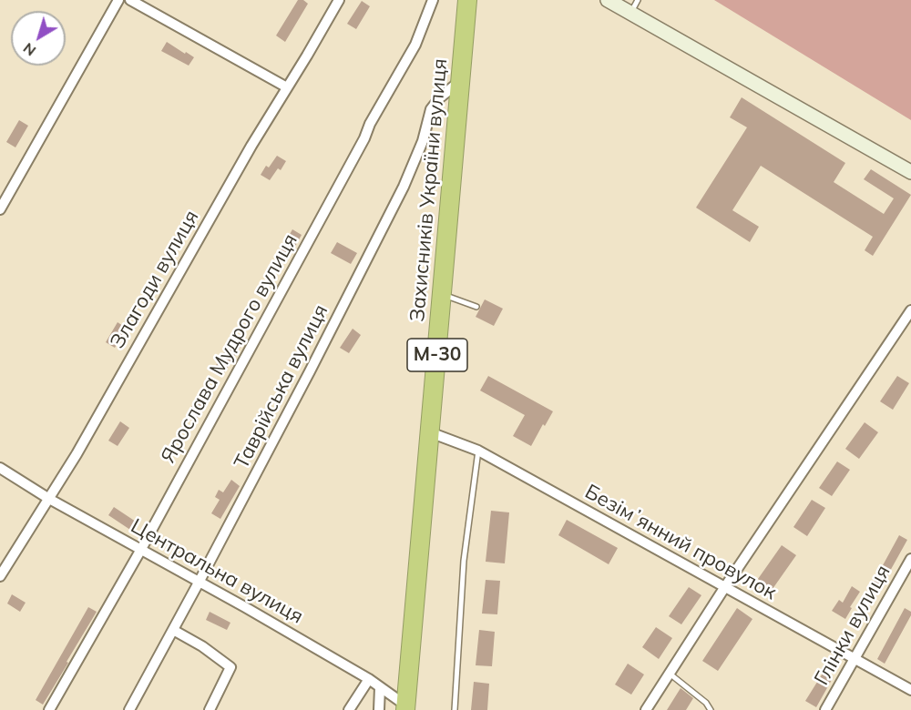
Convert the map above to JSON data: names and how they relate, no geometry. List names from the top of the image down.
{
  "streets": {
    "highway": ["Захисників України вулиця", "М-30"],
    "street": [
      "Злагоди вулиця",
      "Ярослава Мудрого вулиця",
      "Таврійська вулиця",
      "Безімʼянний провулок",
      "Центральна вулиця",
      "Глінки вулиця"
    ]
  },
  "crossings": [
    ["Захисників України вулиця", "Таврійська вулиця"],
    ["Захисників України вулиця", "Безімʼянний провулок"],
    ["Захисників України вулиця", "Центральна вулиця"],
    ["Злагоди вулиця", "Центральна вулиця"],
    ["Ярослава Мудрого вулиця", "Центральна вулиця"],
    ["Таврійська вулиця", "Центральна вулиця"],
    ["Безімʼянний провулок", "Глінки вулиця"]
  ],
  "north": "bottom left"
}
